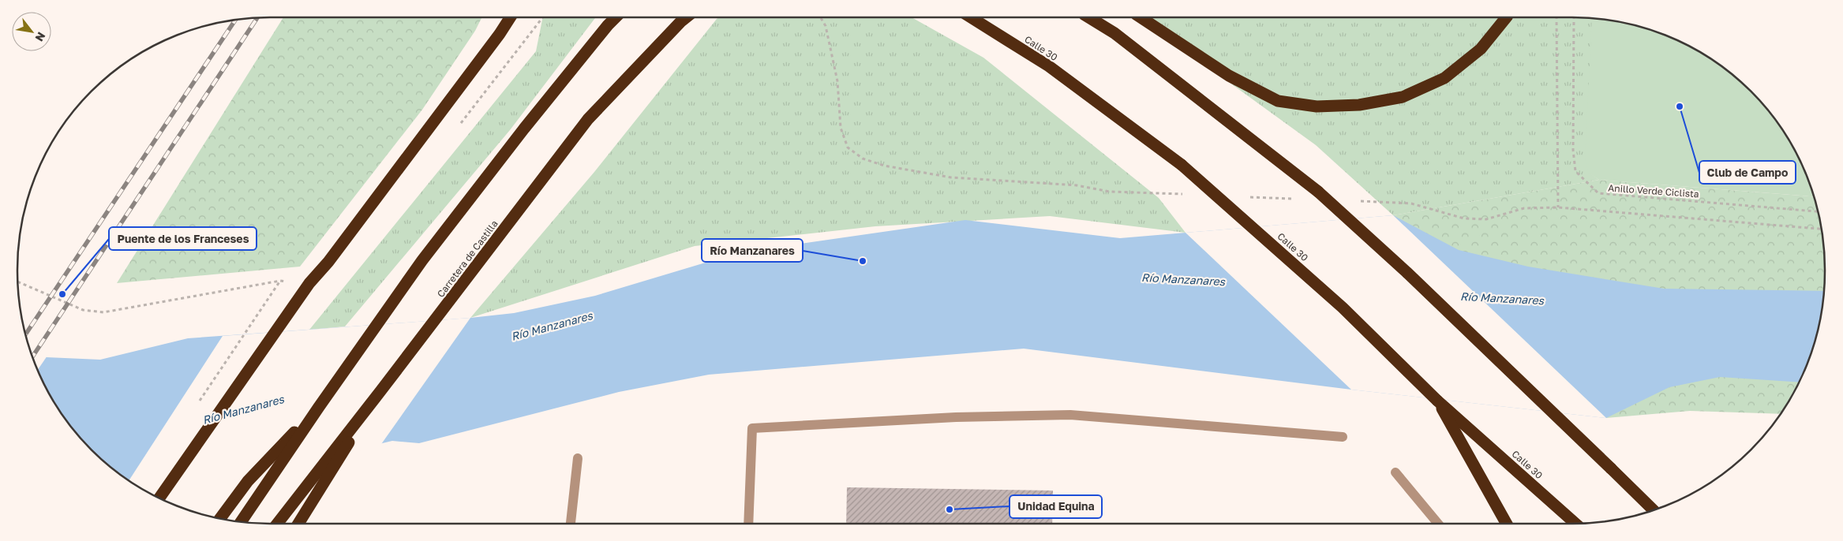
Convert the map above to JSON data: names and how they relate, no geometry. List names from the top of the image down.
{
  "streets": {
    "highway": ["Calle 30", "Carretera de Castilla"],
    "path": ["Anillo Verde Ciclista"]
  },
  "water": ["Río Manzanares"],
  "places": [
    "Club de Campo",
    "Río Manzanares",
    "Puente de los Franceses",
    "Unidad Equina"
  ],
  "north": "bottom right"
}
